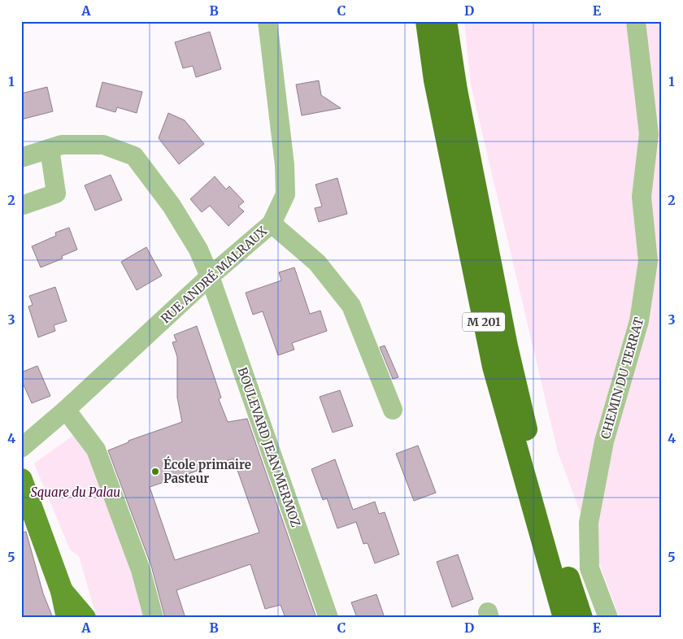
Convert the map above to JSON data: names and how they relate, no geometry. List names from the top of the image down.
{
  "streets": {
    "highway": ["M 201"],
    "street": ["RUE ANDRÉ MALRAUX", "CHEMIN DU TERRAT", "BOULEVARD JEAN MERMOZ"]
  },
  "crossings": [
    ["RUE ANDRÉ MALRAUX", "BOULEVARD JEAN MERMOZ"]
  ],
  "parks": ["Square du Palau"],
  "places": ["École primaire Pasteur"],
  "grid": {
    "columns": [
      "A",
      "B",
      "C",
      "D",
      "E"
    ],
    "rows": [
      "1",
      "2",
      "3",
      "4",
      "5"
    ]
  }
}
